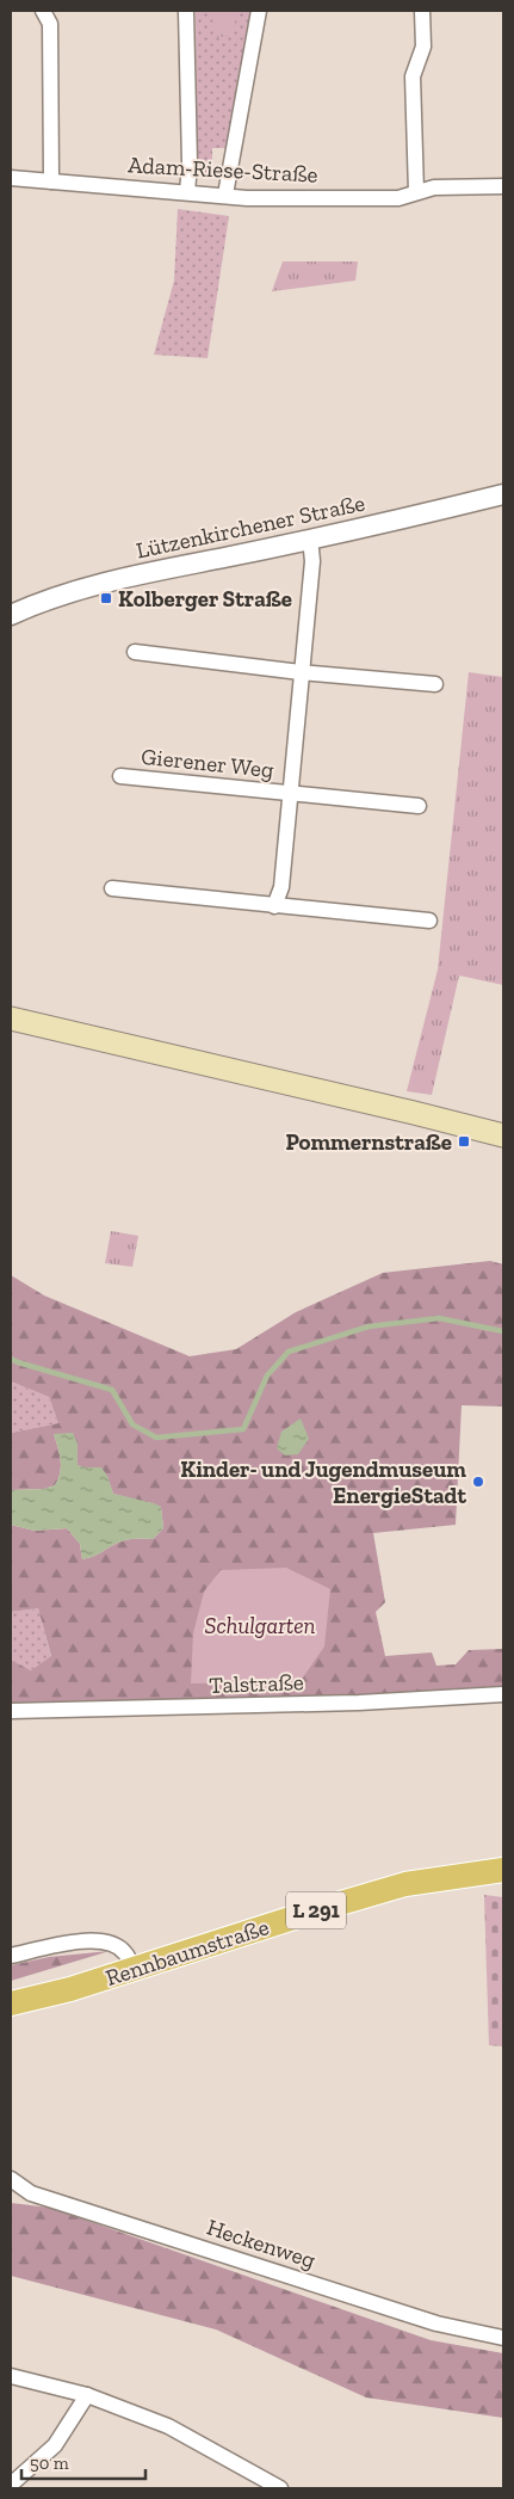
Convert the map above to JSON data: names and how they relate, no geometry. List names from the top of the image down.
{
  "streets": {
    "main road": ["L 291", "Rennbaumstraße"],
    "street": [
      "Adam-Riese-Straße",
      "Lützenkirchener Straße",
      "Gierener Weg",
      "Talstraße",
      "Heckenweg"
    ]
  },
  "crossings": [
    ["Lützenkirchener Straße", "Gierener Weg"]
  ],
  "parks": ["Schulgarten"],
  "places": {
    "transit": ["Kolberger Straße", "Pommernstraße"],
    "other": ["Kinder- und Jugendmuseum EnergieStadt"]
  },
  "scale_bar": "50 m"
}
